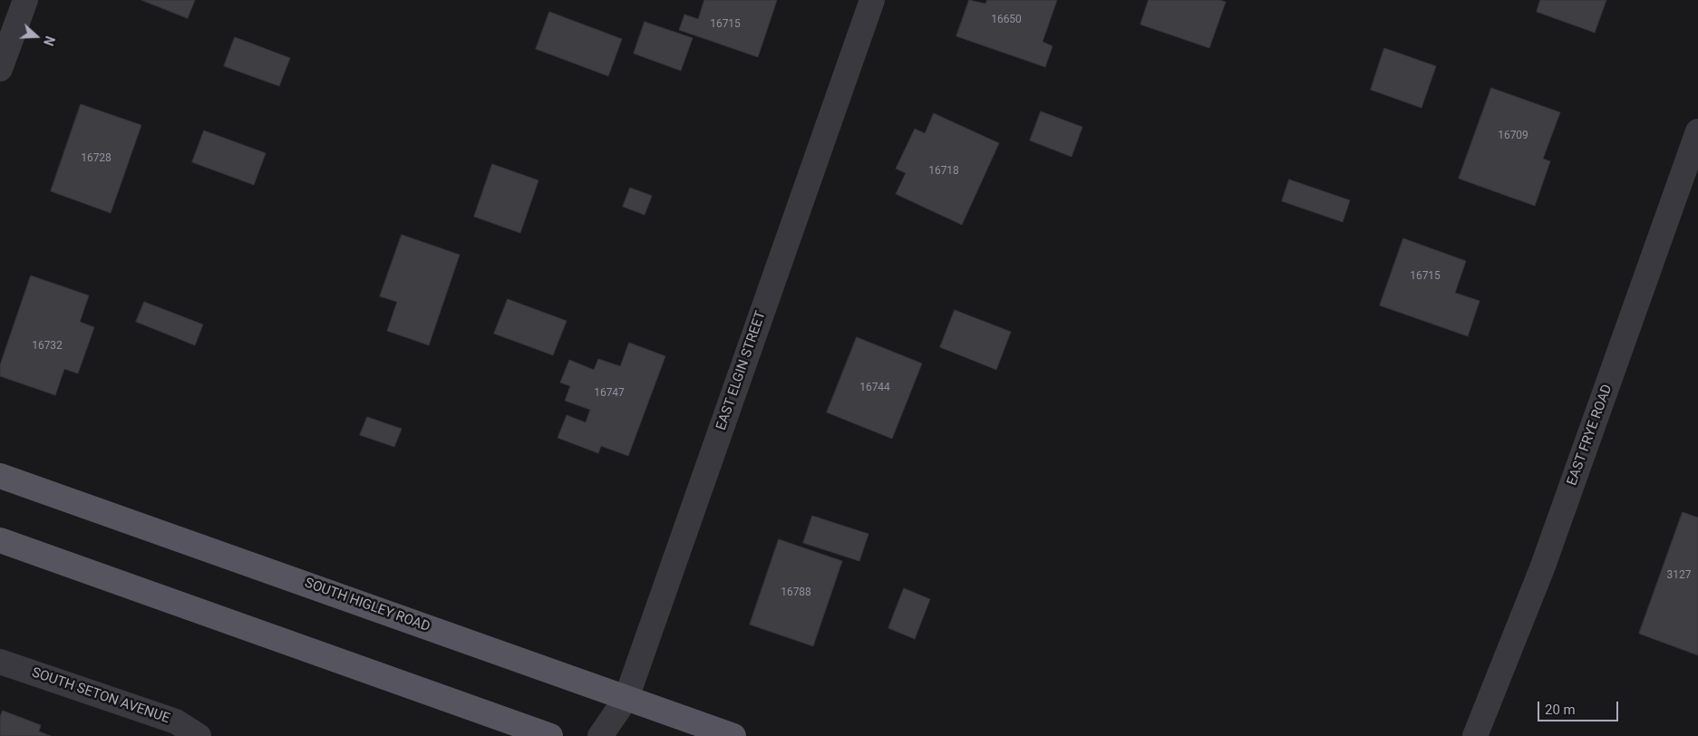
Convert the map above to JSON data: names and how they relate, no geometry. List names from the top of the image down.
{
  "streets": {
    "main road": ["SOUTH HIGLEY ROAD"],
    "street": ["EAST ELGIN STREET", "EAST FRYE ROAD", "SOUTH SETON AVENUE"]
  },
  "crossings": [
    ["EAST ELGIN STREET", "SOUTH HIGLEY ROAD"]
  ],
  "house_numbers": [
    "16650",
    "16715",
    "16709",
    "16728",
    "16718",
    "16715",
    "16732",
    "16744",
    "16747",
    "3127",
    "16788"
  ],
  "scale_bar": "20 m",
  "north": "right"
}
